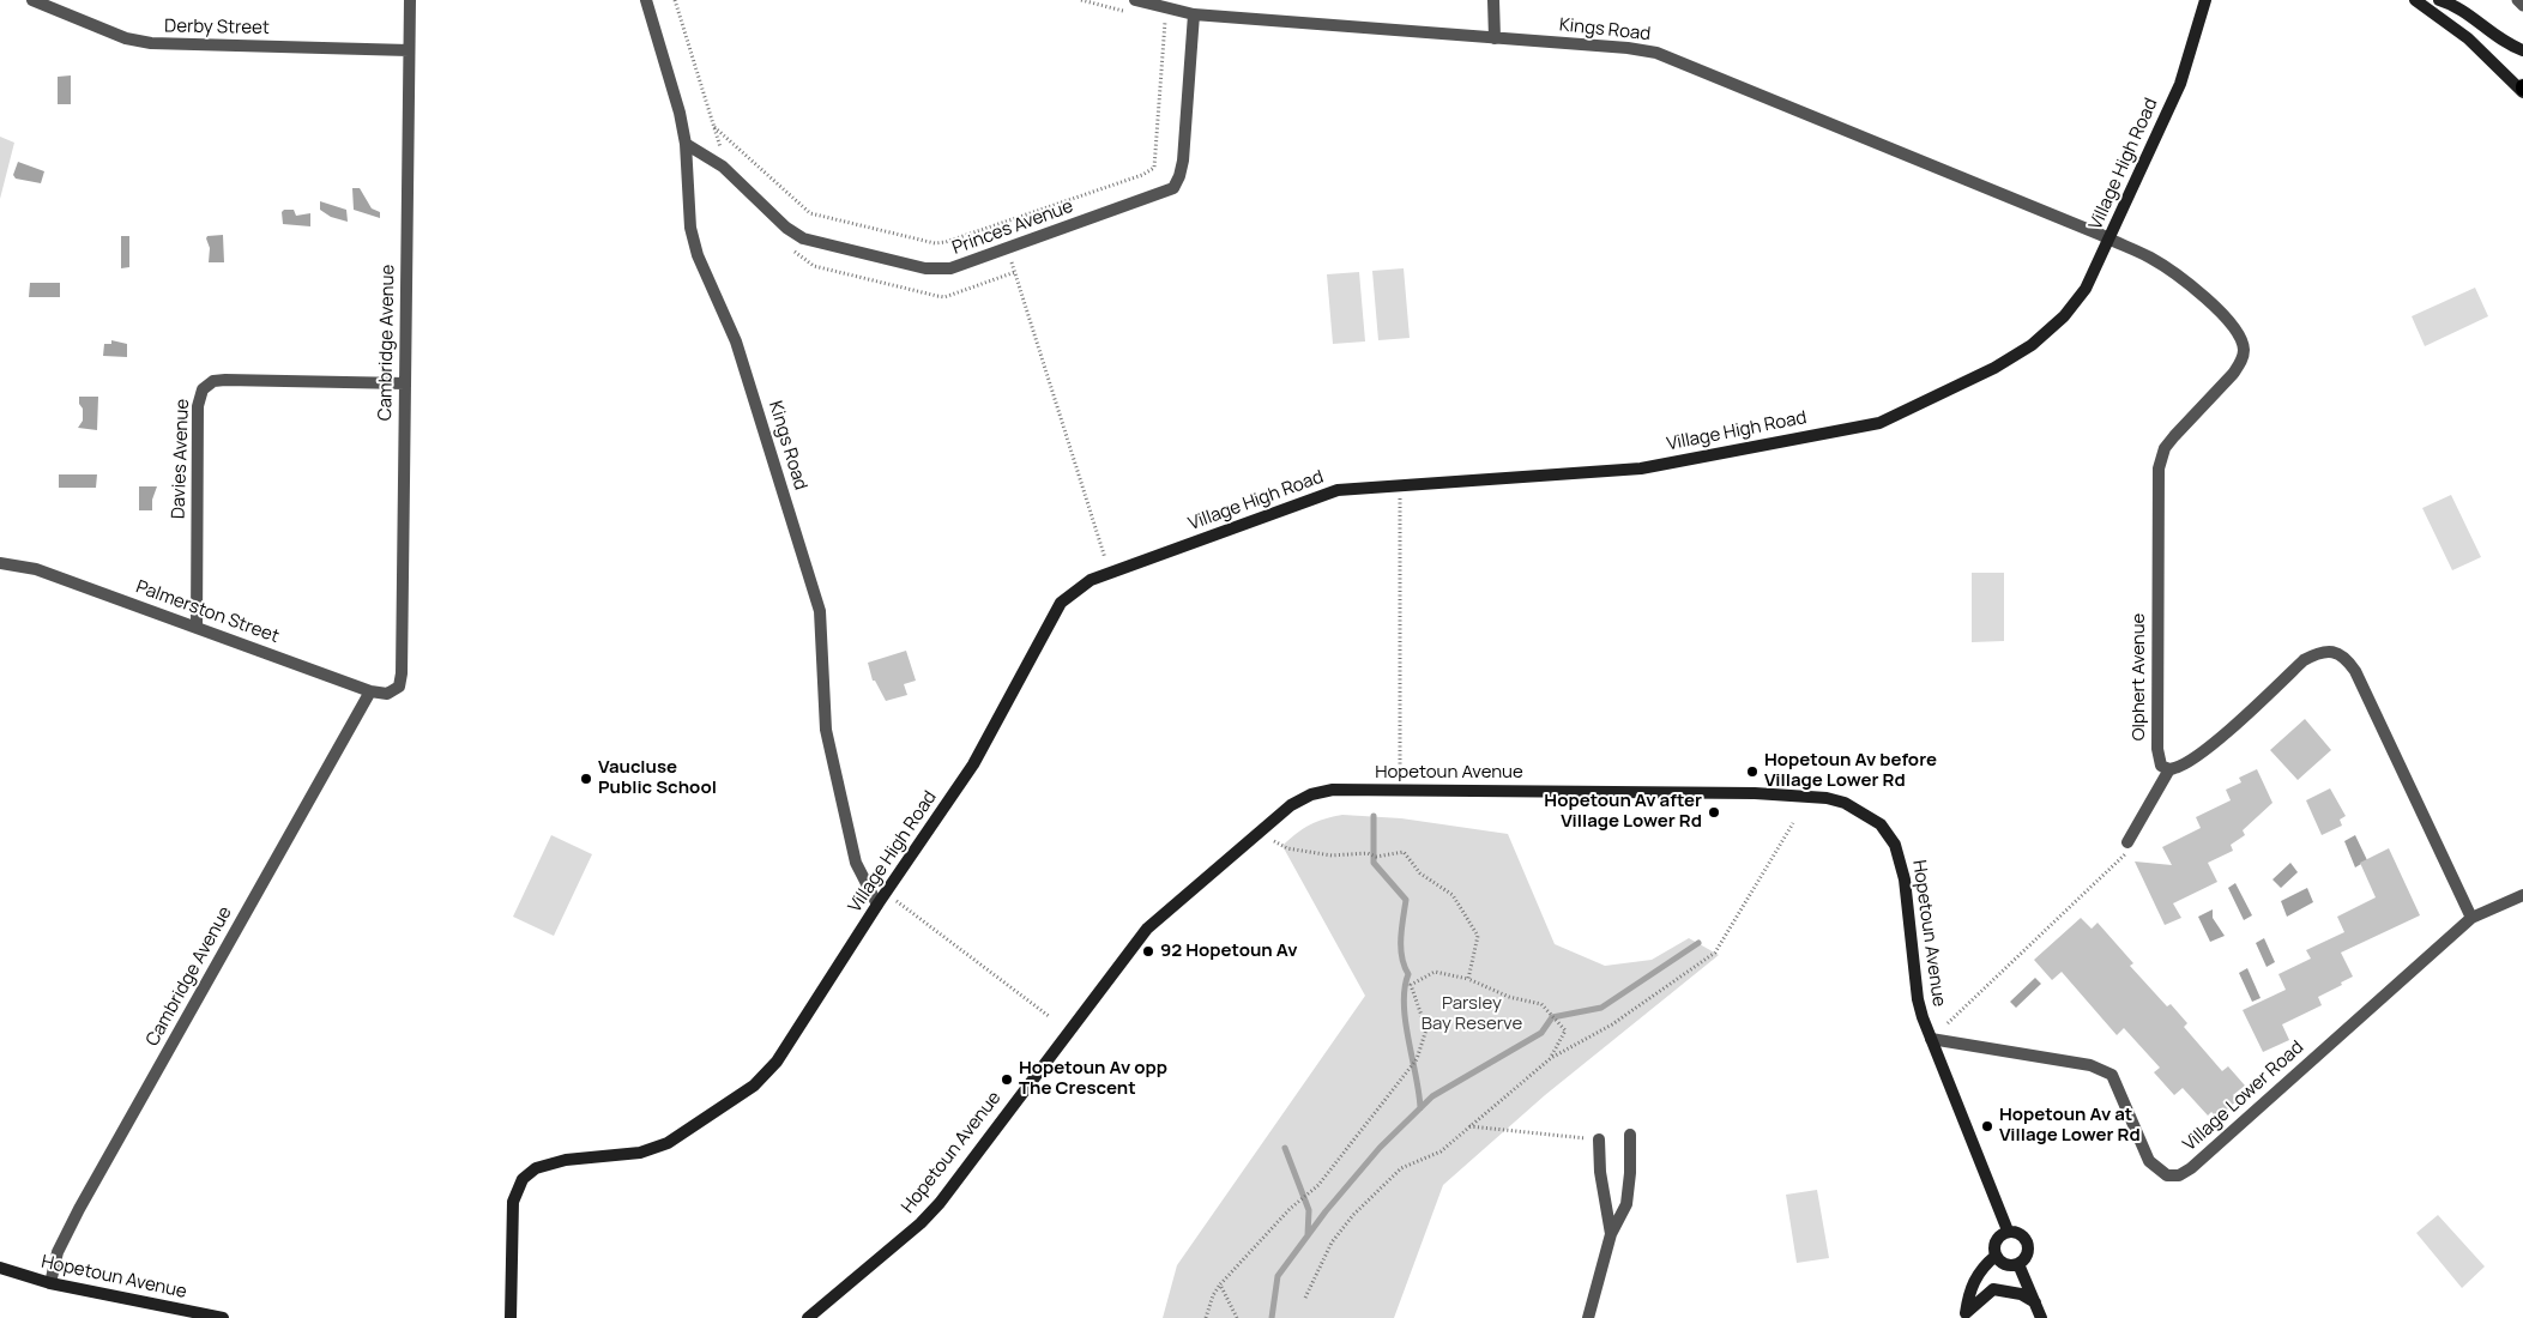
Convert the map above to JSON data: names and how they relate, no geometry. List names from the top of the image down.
{
  "streets": {
    "street": [
      "Derby Street",
      "Kings Road",
      "Village High Road",
      "Princes Avenue",
      "Cambridge Avenue",
      "Davies Avenue",
      "Palmerston Street",
      "Olphert Avenue",
      "Hopetoun Avenue",
      "Village Lower Road"
    ]
  },
  "crossings": [
    ["Derby Street", "Cambridge Avenue"],
    ["Kings Road", "Village High Road"],
    ["Kings Road", "Princes Avenue"],
    ["Kings Road", "Olphert Avenue"],
    ["Village High Road", "Olphert Avenue"],
    ["Cambridge Avenue", "Davies Avenue"],
    ["Cambridge Avenue", "Palmerston Street"],
    ["Cambridge Avenue", "Hopetoun Avenue"],
    ["Davies Avenue", "Palmerston Street"],
    ["Hopetoun Avenue", "Village Lower Road"]
  ],
  "parks": ["Parsley Bay Reserve"],
  "places": [
    "Hopetoun Av before Village Lower Rd",
    "Vaucluse Public School",
    "Hopetoun Av after Village Lower Rd",
    "92 Hopetoun Av",
    "Hopetoun Av opp The Crescent",
    "Hopetoun Av at Village Lower Rd"
  ]
}
